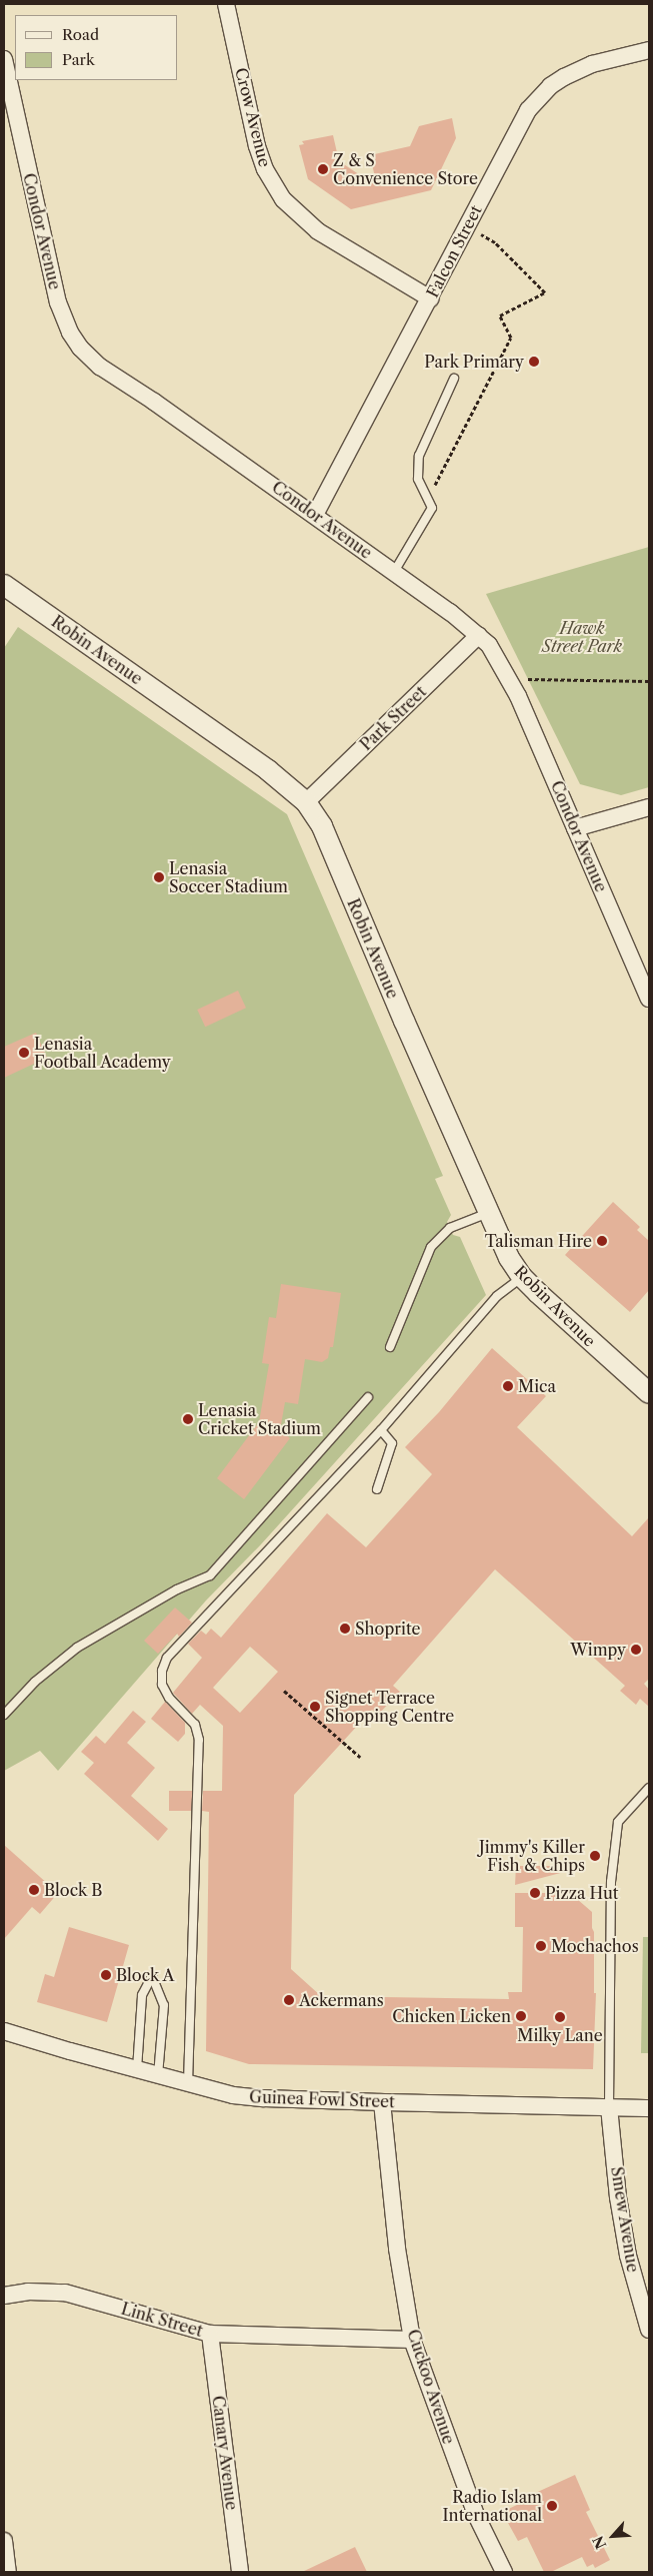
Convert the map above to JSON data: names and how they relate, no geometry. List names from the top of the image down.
{
  "streets": {
    "street": [
      "Crow Avenue",
      "Condor Avenue",
      "Falcon Street",
      "Robin Avenue",
      "Park Street",
      "Guinea Fowl Street",
      "Smew Avenue",
      "Link Street",
      "Cuckoo Avenue",
      "Canary Avenue"
    ]
  },
  "crossings": [
    ["Crow Avenue", "Falcon Street"],
    ["Condor Avenue", "Falcon Street"],
    ["Condor Avenue", "Park Street"],
    ["Robin Avenue", "Park Street"],
    ["Guinea Fowl Street", "Smew Avenue"],
    ["Guinea Fowl Street", "Cuckoo Avenue"],
    ["Link Street", "Cuckoo Avenue"],
    ["Link Street", "Canary Avenue"]
  ],
  "parks": ["Hawk Street Park"],
  "places": [
    "Z & S Convenience Store",
    "Park Primary",
    "Lenasia Soccer Stadium",
    "Lenasia Football Academy",
    "Talisman Hire",
    "Mica",
    "Lenasia Cricket Stadium",
    "Shoprite",
    "Wimpy",
    "Signet Terrace Shopping Centre",
    "Jimmy's Killer Fish & Chips",
    "Block B",
    "Pizza Hut",
    "Mochachos",
    "Block A",
    "Ackermans",
    "Chicken Licken",
    "Milky Lane",
    "Radio Islam International"
  ],
  "legend": ["Road", "Park"],
  "north": "bottom left"
}
